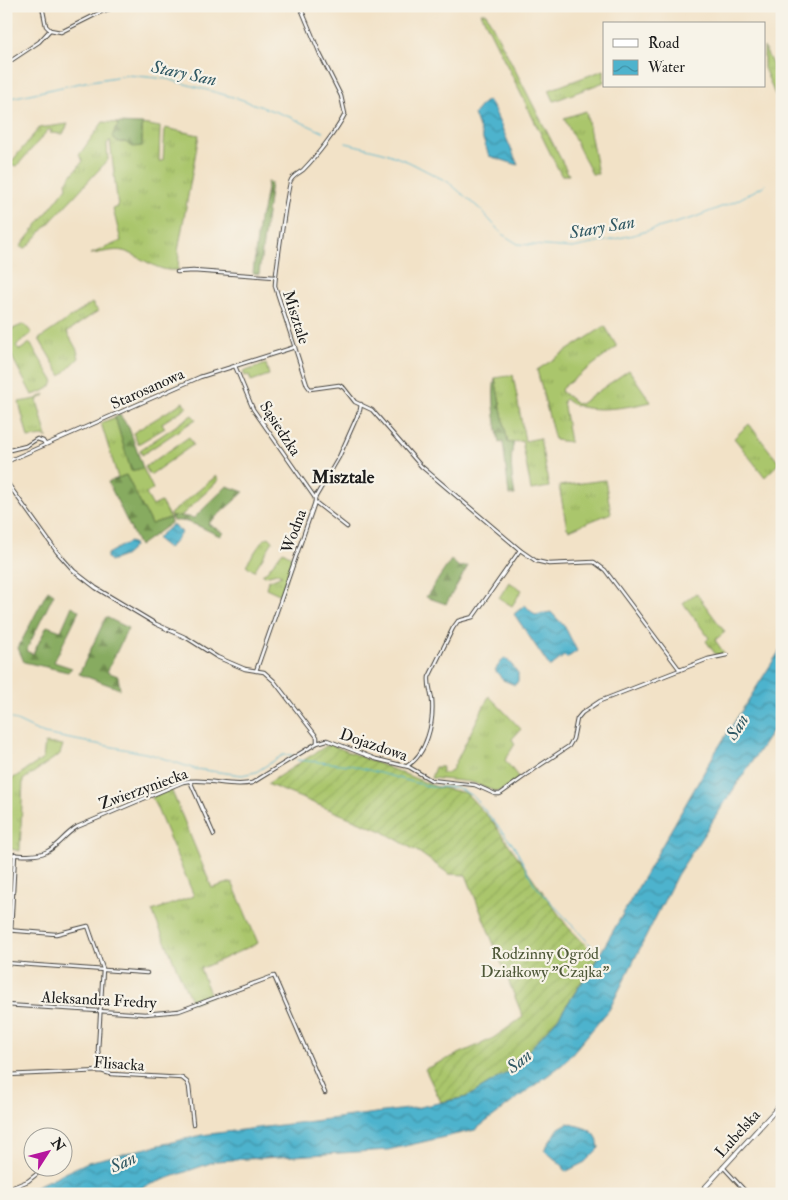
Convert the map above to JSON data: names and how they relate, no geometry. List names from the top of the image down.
{
  "streets": {
    "main road": ["Lubelska"],
    "street": [
      "Misztale",
      "Starosanowa",
      "Sąsiedzka",
      "Wodna",
      "Dojazdowa",
      "Zwierzyniecka",
      "Aleksandra Fredry",
      "Flisacka"
    ]
  },
  "crossings": [
    ["Misztale", "Starosanowa"],
    ["Misztale", "Wodna"],
    ["Misztale", "Dojazdowa"],
    ["Starosanowa", "Sąsiedzka"],
    ["Sąsiedzka", "Wodna"],
    ["Wodna", "Dojazdowa"],
    ["Dojazdowa", "Zwierzyniecka"]
  ],
  "districts": ["Misztale"],
  "water": ["Stary San", "San"],
  "parks": ["Rodzinny Ogród Działkowy \"Czajka\""],
  "legend": ["Road", "Water"],
  "north": "top right"
}
